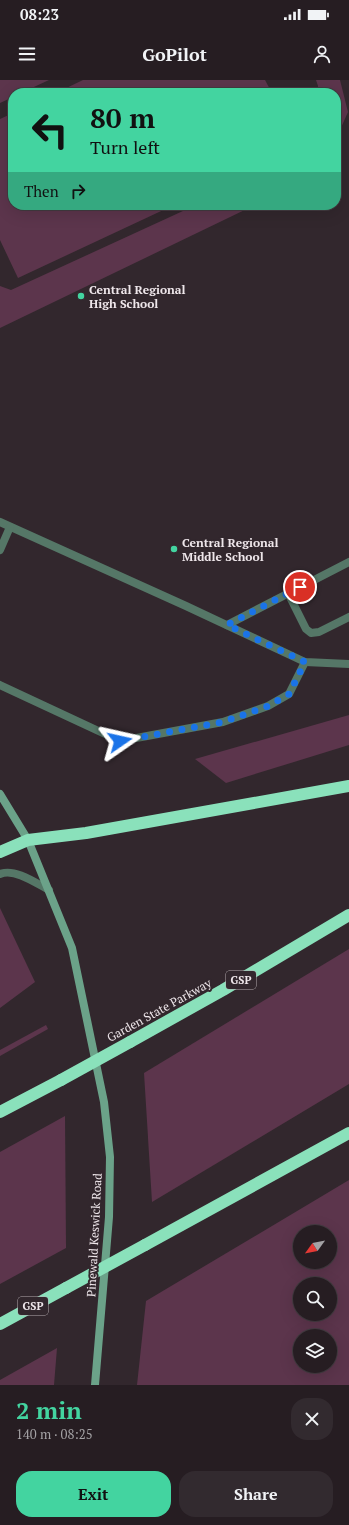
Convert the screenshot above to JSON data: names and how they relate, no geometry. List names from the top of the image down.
{
  "streets": {
    "highway": ["GSP", "Garden State Parkway"],
    "main road": ["Pinewald Keswick Road"]
  },
  "places": ["Central Regional High School", "Central Regional Middle School"],
  "north": "bottom left",
  "page": {
    "status": "08:23",
    "header": "GoPilot",
    "turn": ["80 m", "Turn left"],
    "then": "Then",
    "heading": ["2 min", "140 m · 08:25"],
    "buttons": ["Exit", "Share"]
  }
}
